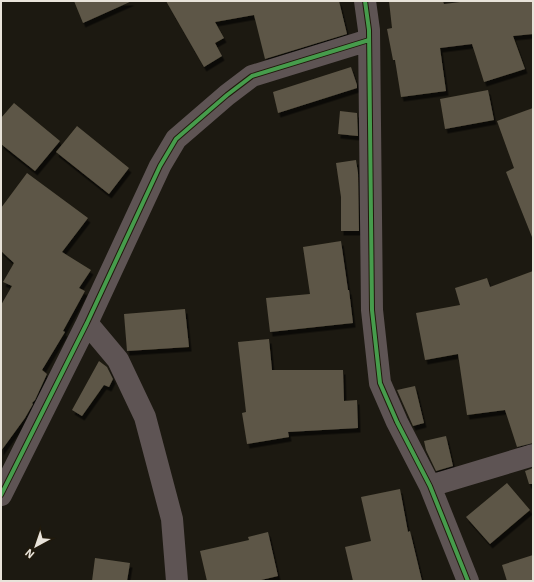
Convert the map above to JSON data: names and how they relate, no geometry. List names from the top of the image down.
{
  "north": "bottom left"
}
